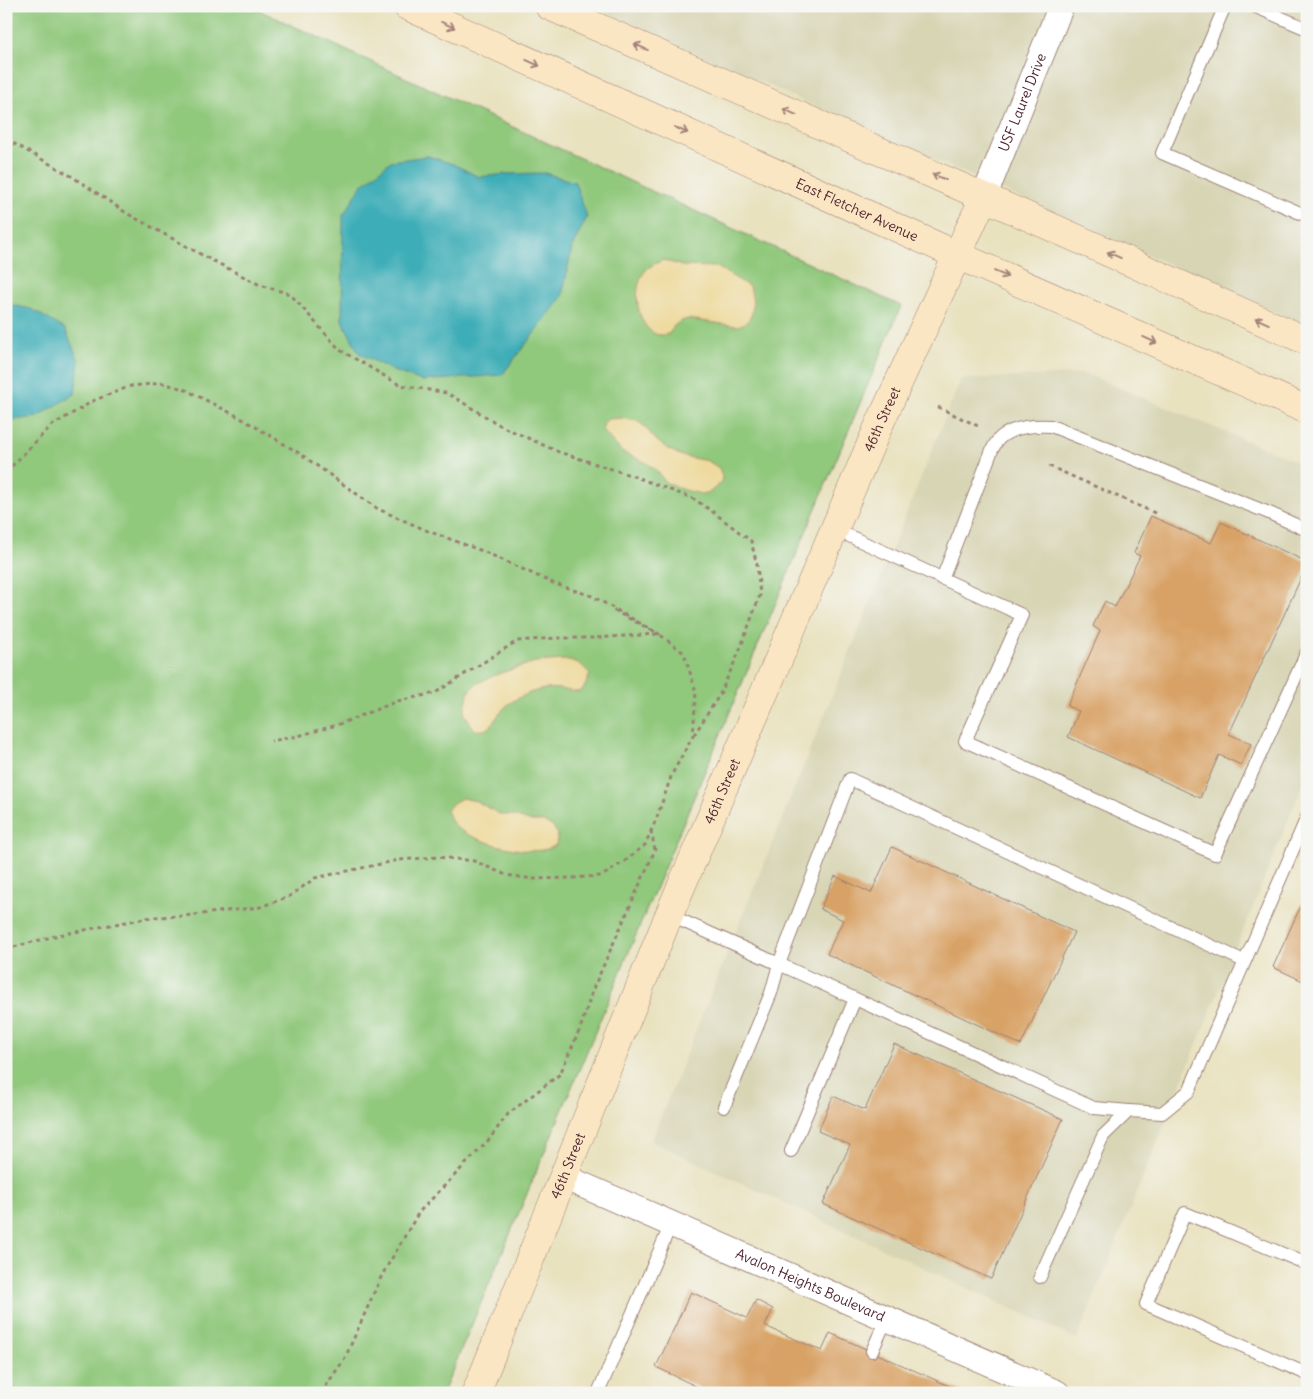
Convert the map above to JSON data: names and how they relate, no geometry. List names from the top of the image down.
{
  "streets": {
    "main road": ["East Fletcher Avenue", "46th Street"],
    "street": ["USF Laurel Drive", "Avalon Heights Boulevard"]
  },
  "crossings": [
    ["USF Laurel Drive", "46th Street"],
    ["East Fletcher Avenue", "46th Street"],
    ["46th Street", "Avalon Heights Boulevard"]
  ]
}
